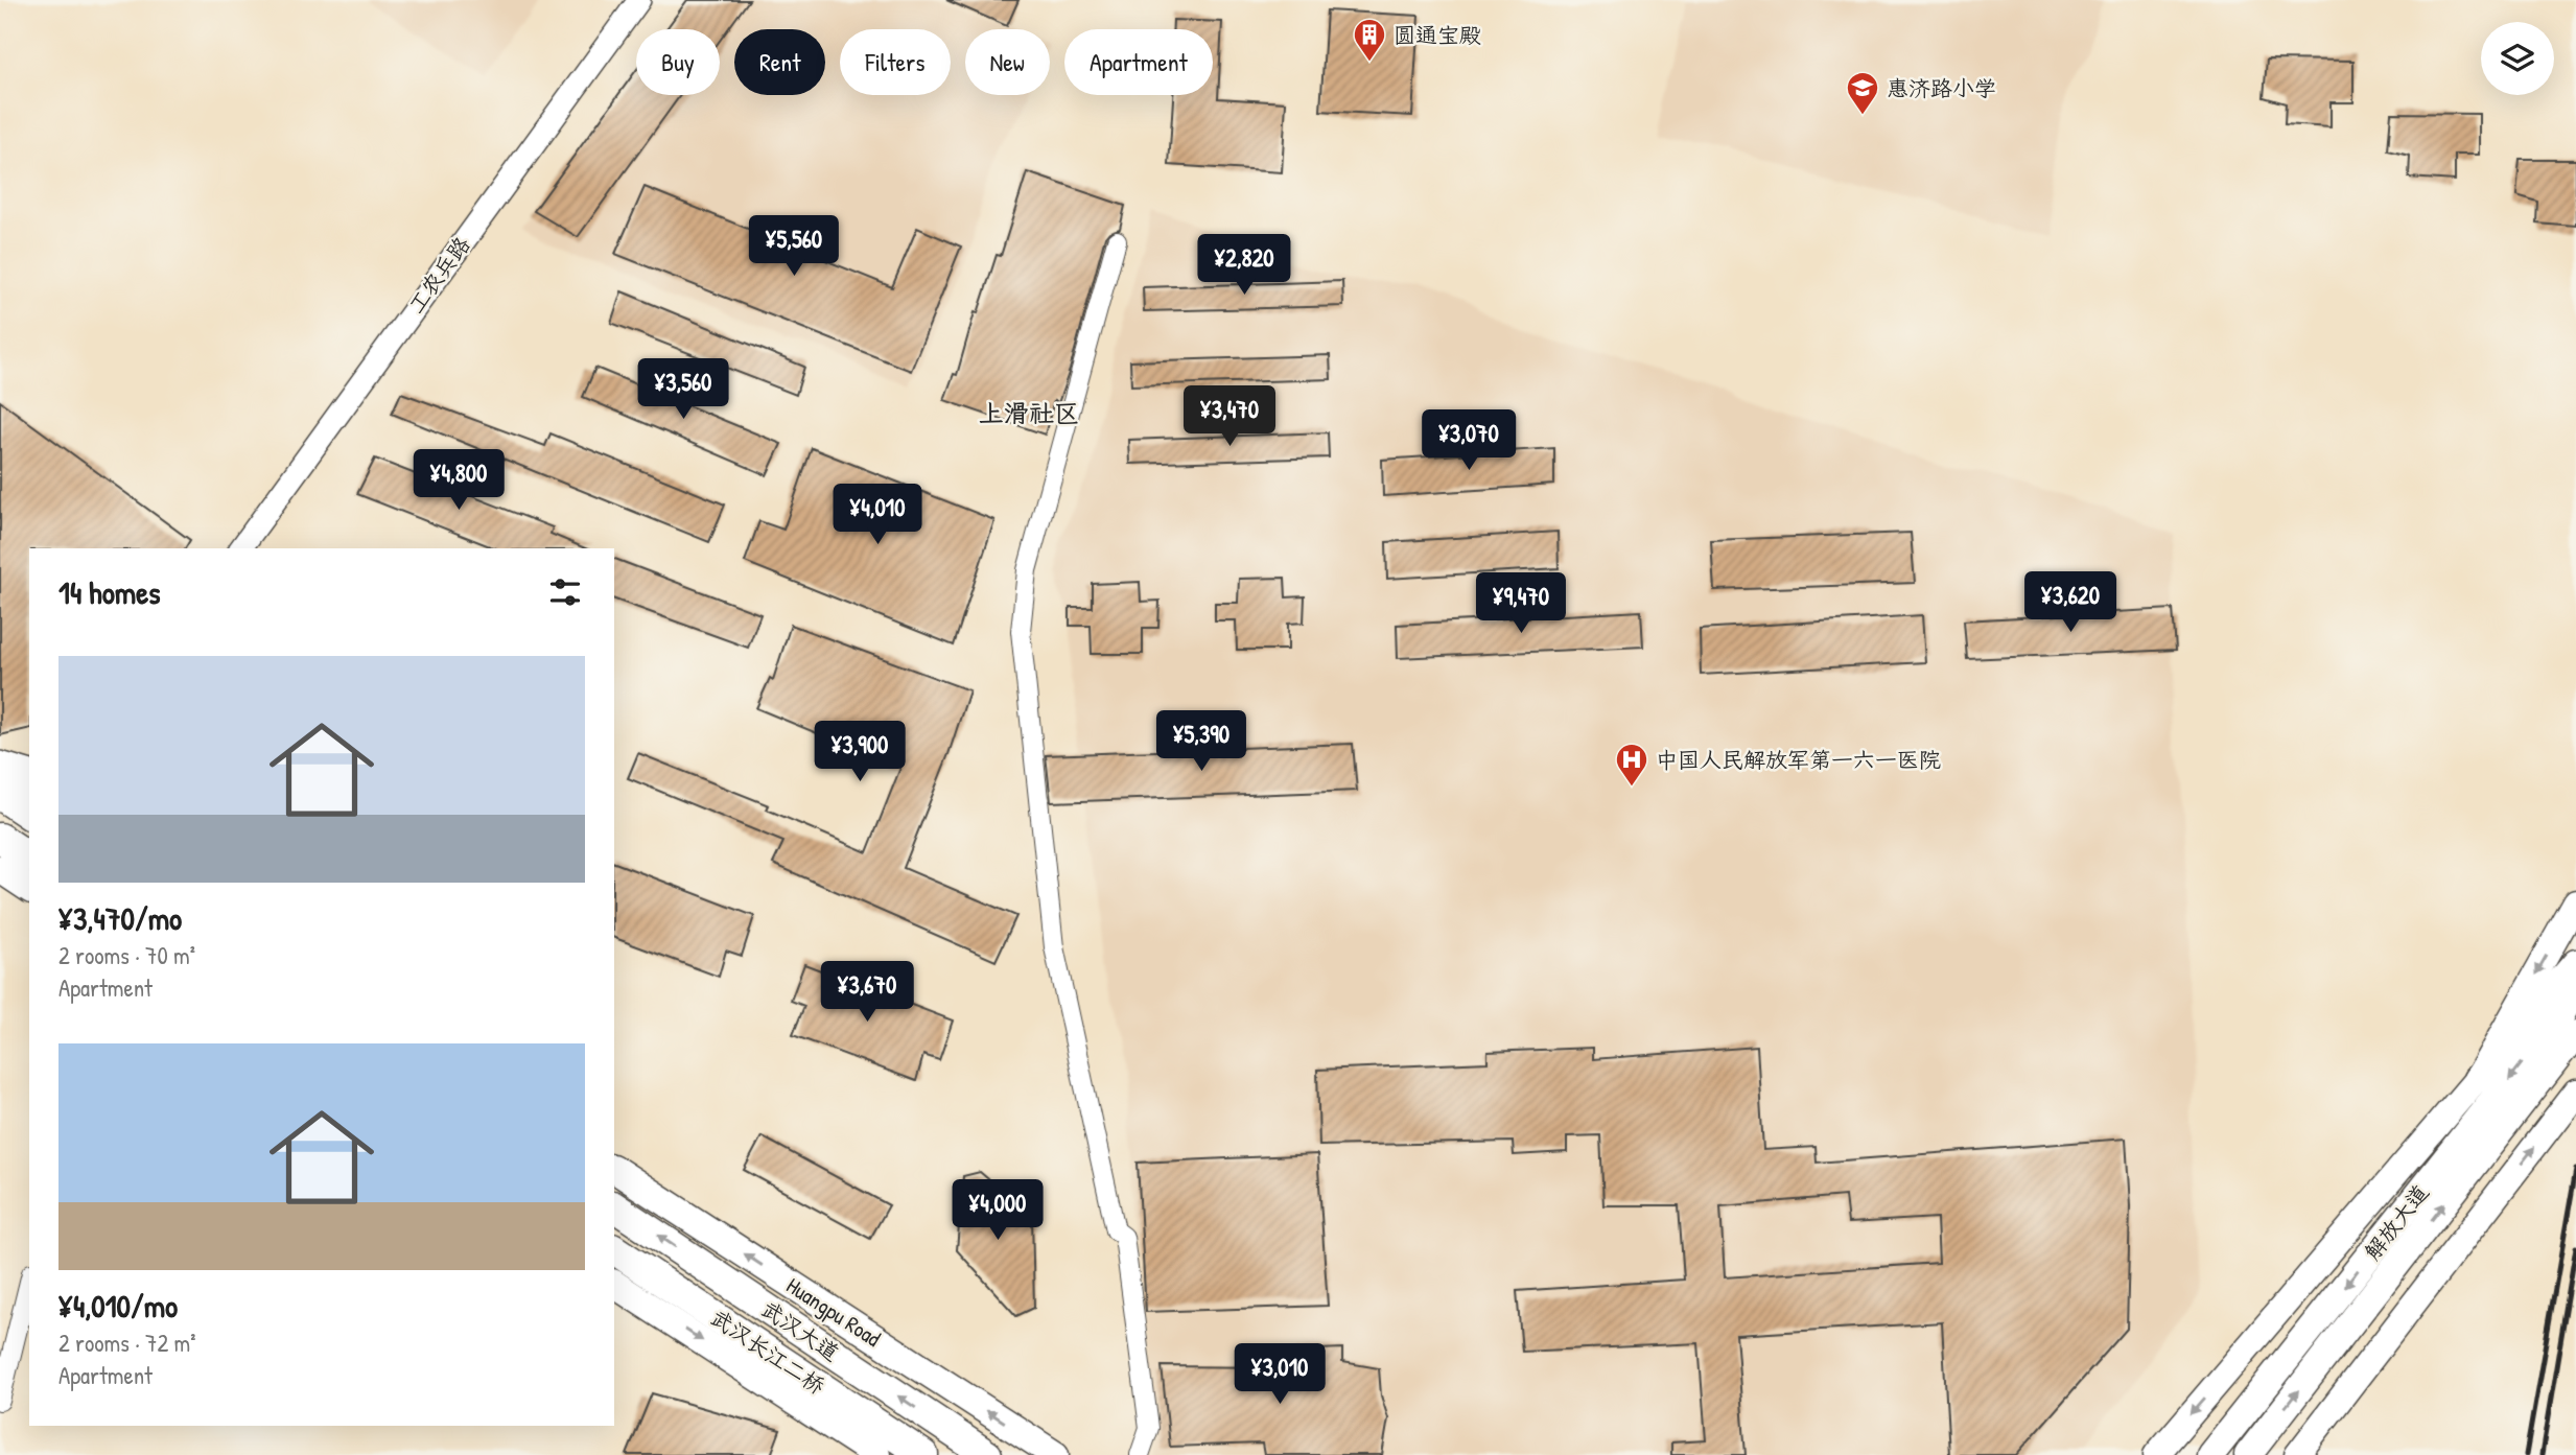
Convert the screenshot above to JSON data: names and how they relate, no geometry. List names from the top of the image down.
{
  "streets": {
    "highway": ["武汉大道", "武汉长江二桥"],
    "main road": ["解放大道", "Huangpu Road"],
    "street": ["工农兵路"]
  },
  "one_way": ["武汉大道"],
  "districts": ["上滑社区"],
  "places": {
    "building": ["圆通宝殿"],
    "school or university": ["惠济路小学"],
    "hospital": ["中国人民解放军第一六一医院"]
  },
  "page": {
    "chip": [
      "Buy",
      "Rent",
      "Filters",
      "New",
      "Apartment"
    ],
    "price": [
      "¥5,560",
      "¥2,820",
      "¥3,560",
      "¥3,470",
      "¥3,070",
      "¥4,800",
      "¥4,010",
      "¥3,620",
      "¥9,470",
      "¥5,390",
      "¥3,900",
      "¥3,670",
      "¥4,000",
      "¥3,010"
    ],
    "heading": "14 homes",
    "list": [
      {
        "name": "¥3,470/mo",
        "note": "2 rooms · 70 m² · Apartment"
      },
      {
        "name": "¥4,010/mo",
        "note": "2 rooms · 72 m² · Apartment"
      }
    ]
  }
}
